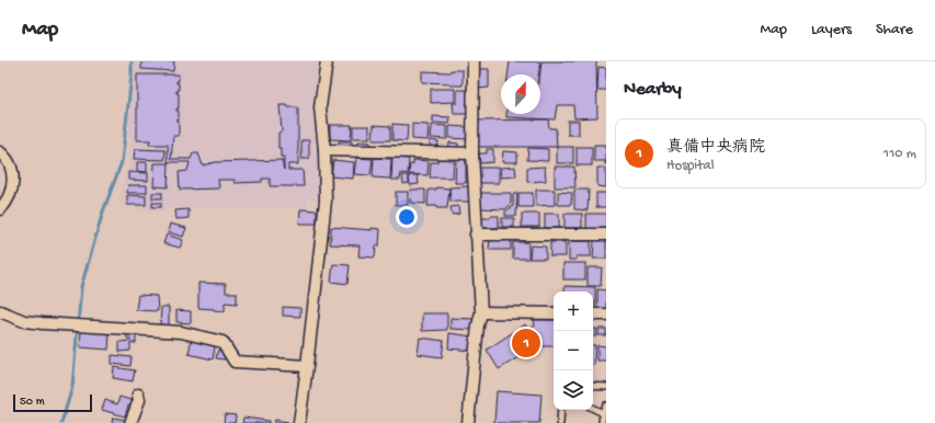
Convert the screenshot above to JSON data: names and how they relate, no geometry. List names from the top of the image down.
{
  "scale_bar": "50 m",
  "north": "top",
  "page": {
    "header": "Map",
    "nav": ["Map", "Layers", "Share"],
    "heading": "Nearby",
    "list": [
      {
        "mark": "1",
        "name": "真備中央病院",
        "note": "Hospital",
        "value": "110 m"
      }
    ],
    "map_buttons": ["+", "−"],
    "pins": "1",
    "scale": "50 m"
  }
}
